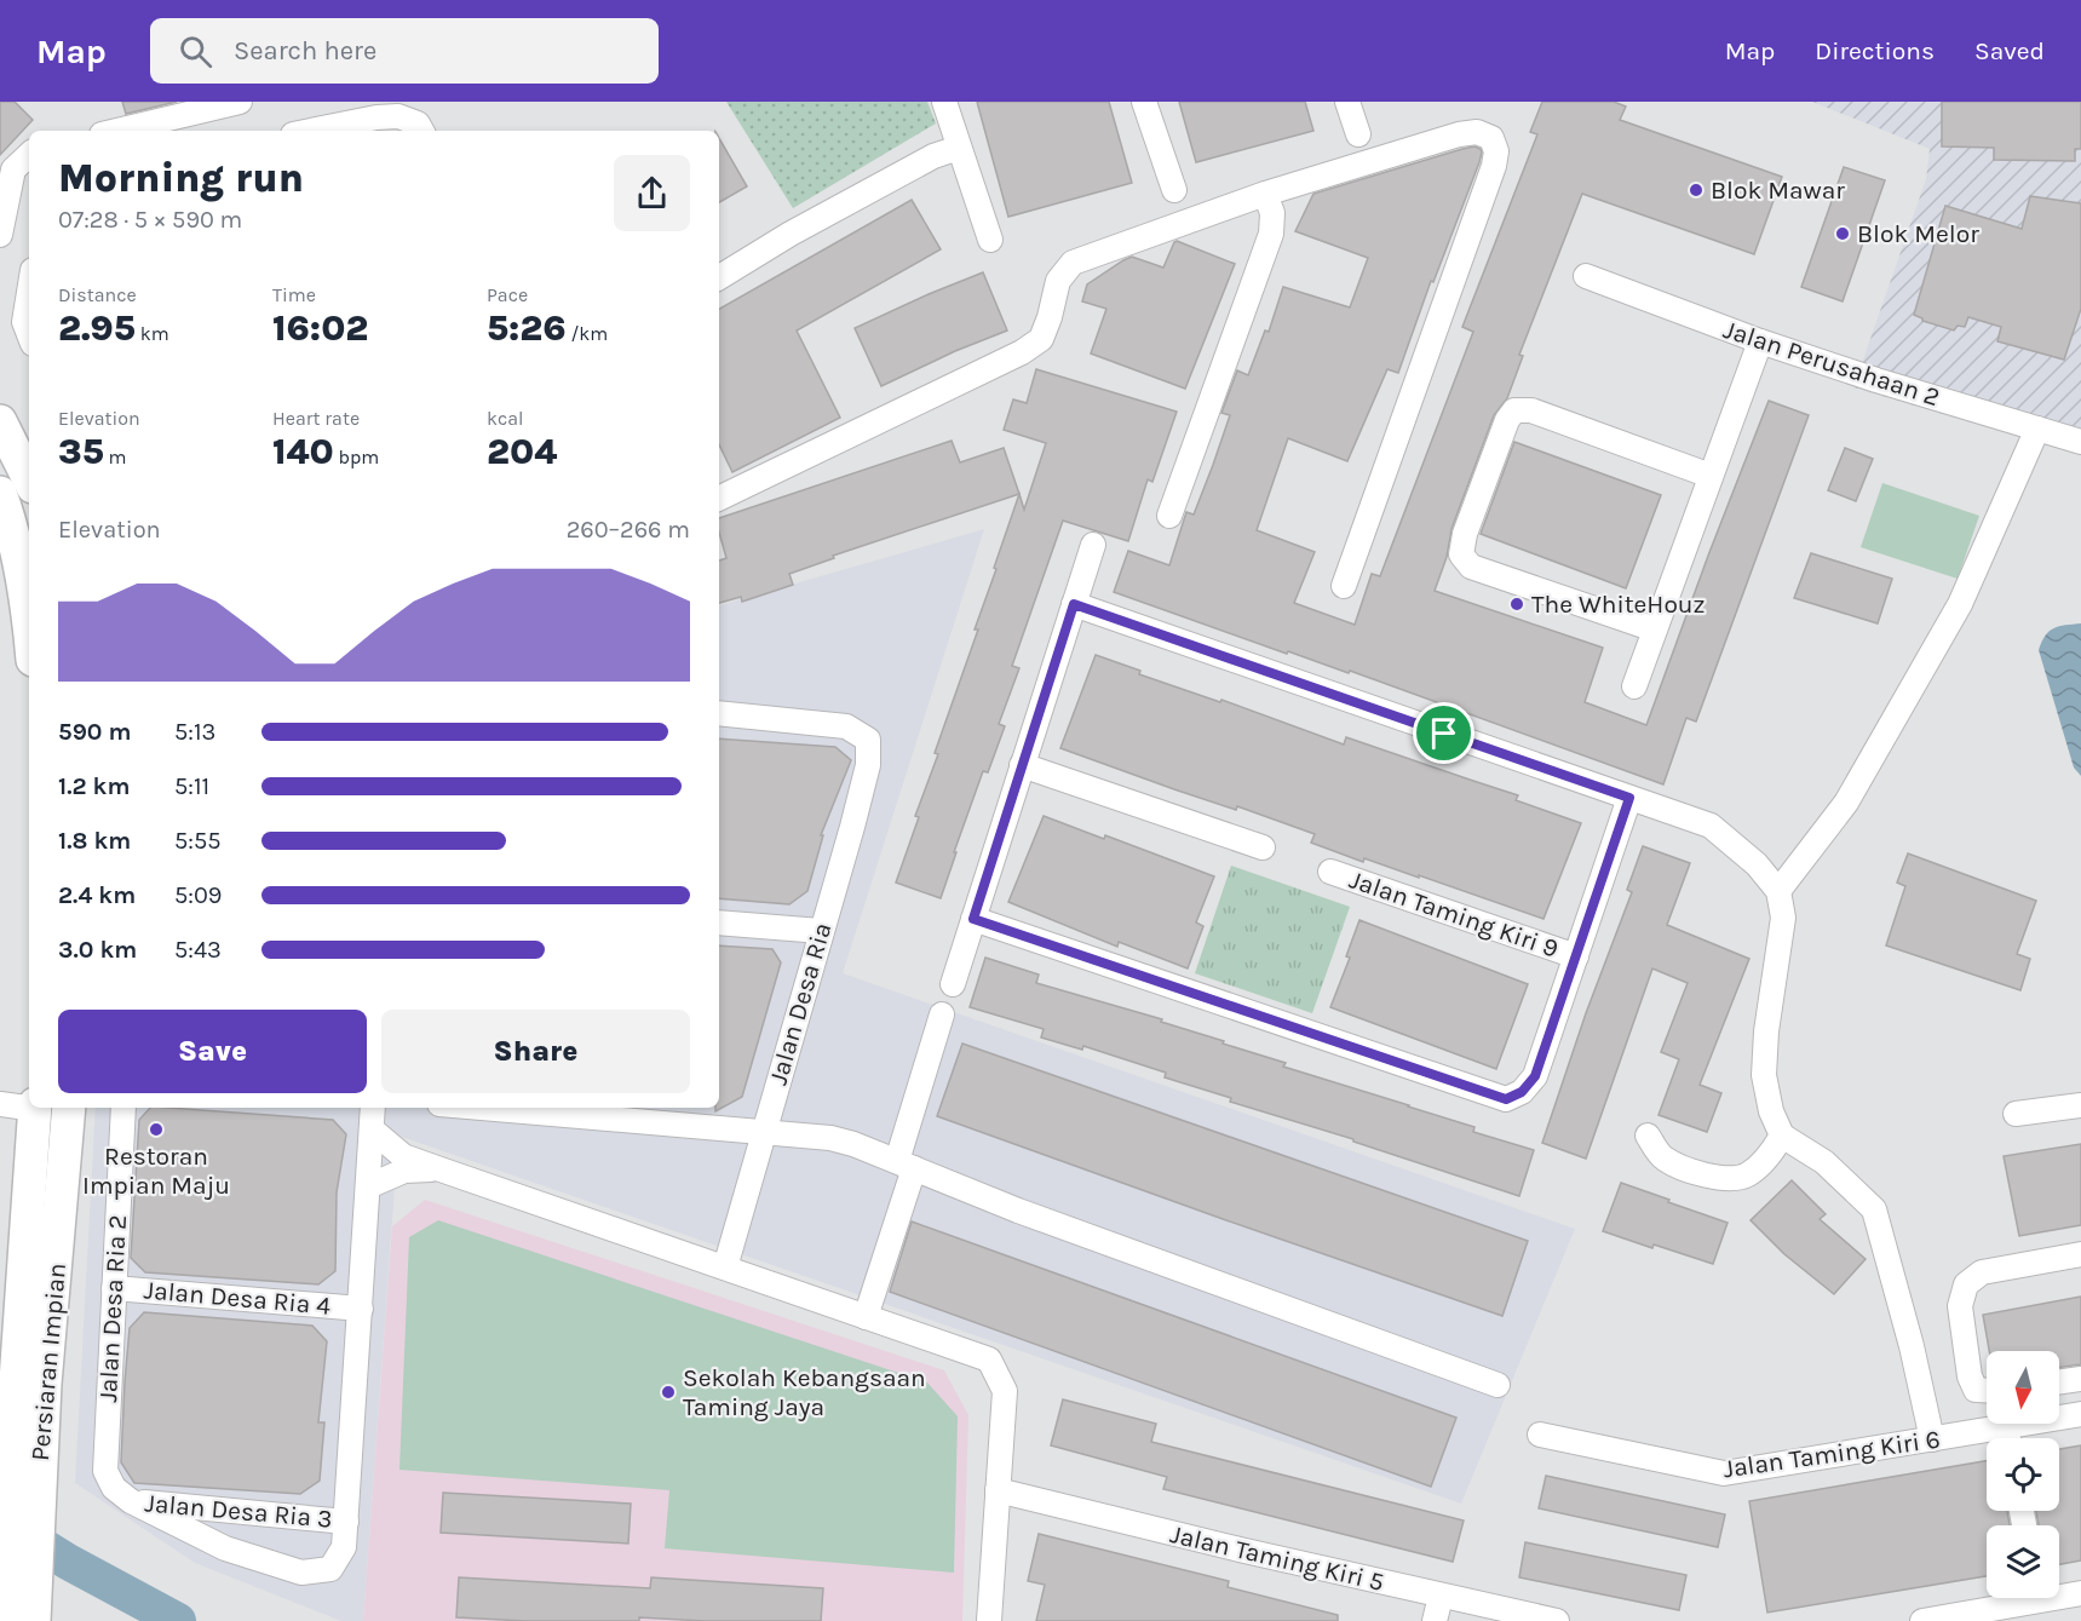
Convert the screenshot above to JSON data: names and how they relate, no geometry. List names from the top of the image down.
{
  "streets": {
    "street": [
      "Jalan Perusahaan 2",
      "Jalan Taming Kiri 9",
      "Jalan Desa Ria",
      "Jalan Desa Ria 4",
      "Jalan Desa Ria 2",
      "Persiaran Impian",
      "Jalan Taming Kiri 6",
      "Jalan Desa Ria 3",
      "Jalan Taming Kiri 5"
    ]
  },
  "crossings": [
    ["Jalan Desa Ria 4", "Jalan Desa Ria 2"],
    ["Jalan Desa Ria 2", "Jalan Desa Ria 3"]
  ],
  "places": [
    "Blok Mawar",
    "Blok Melor",
    "The WhiteHouz",
    "Restoran Impian Maju",
    "Sekolah Kebangsaan Taming Jaya"
  ],
  "north": "bottom",
  "page": {
    "header": "Map",
    "search": "Search here",
    "nav": ["Map", "Directions", "Saved"],
    "heading": ["Morning run", "07:28 · 5 × 590 m"],
    "stats": [
      ["Distance", "2.95 km"],
      ["Time", "16:02"],
      ["Pace", "5:26 /km"],
      ["Elevation", "35 m"],
      ["Heart rate", "140 bpm"],
      ["kcal", "204"]
    ],
    "chart": ["Elevation", "260–266 m"],
    "list": [
      {
        "name": "590 m",
        "note": "5:13"
      },
      {
        "name": "1.2 km",
        "note": "5:11"
      },
      {
        "name": "1.8 km",
        "note": "5:55"
      },
      {
        "name": "2.4 km",
        "note": "5:09"
      },
      {
        "name": "3.0 km",
        "note": "5:43"
      }
    ],
    "buttons": ["Save", "Share"]
  }
}
